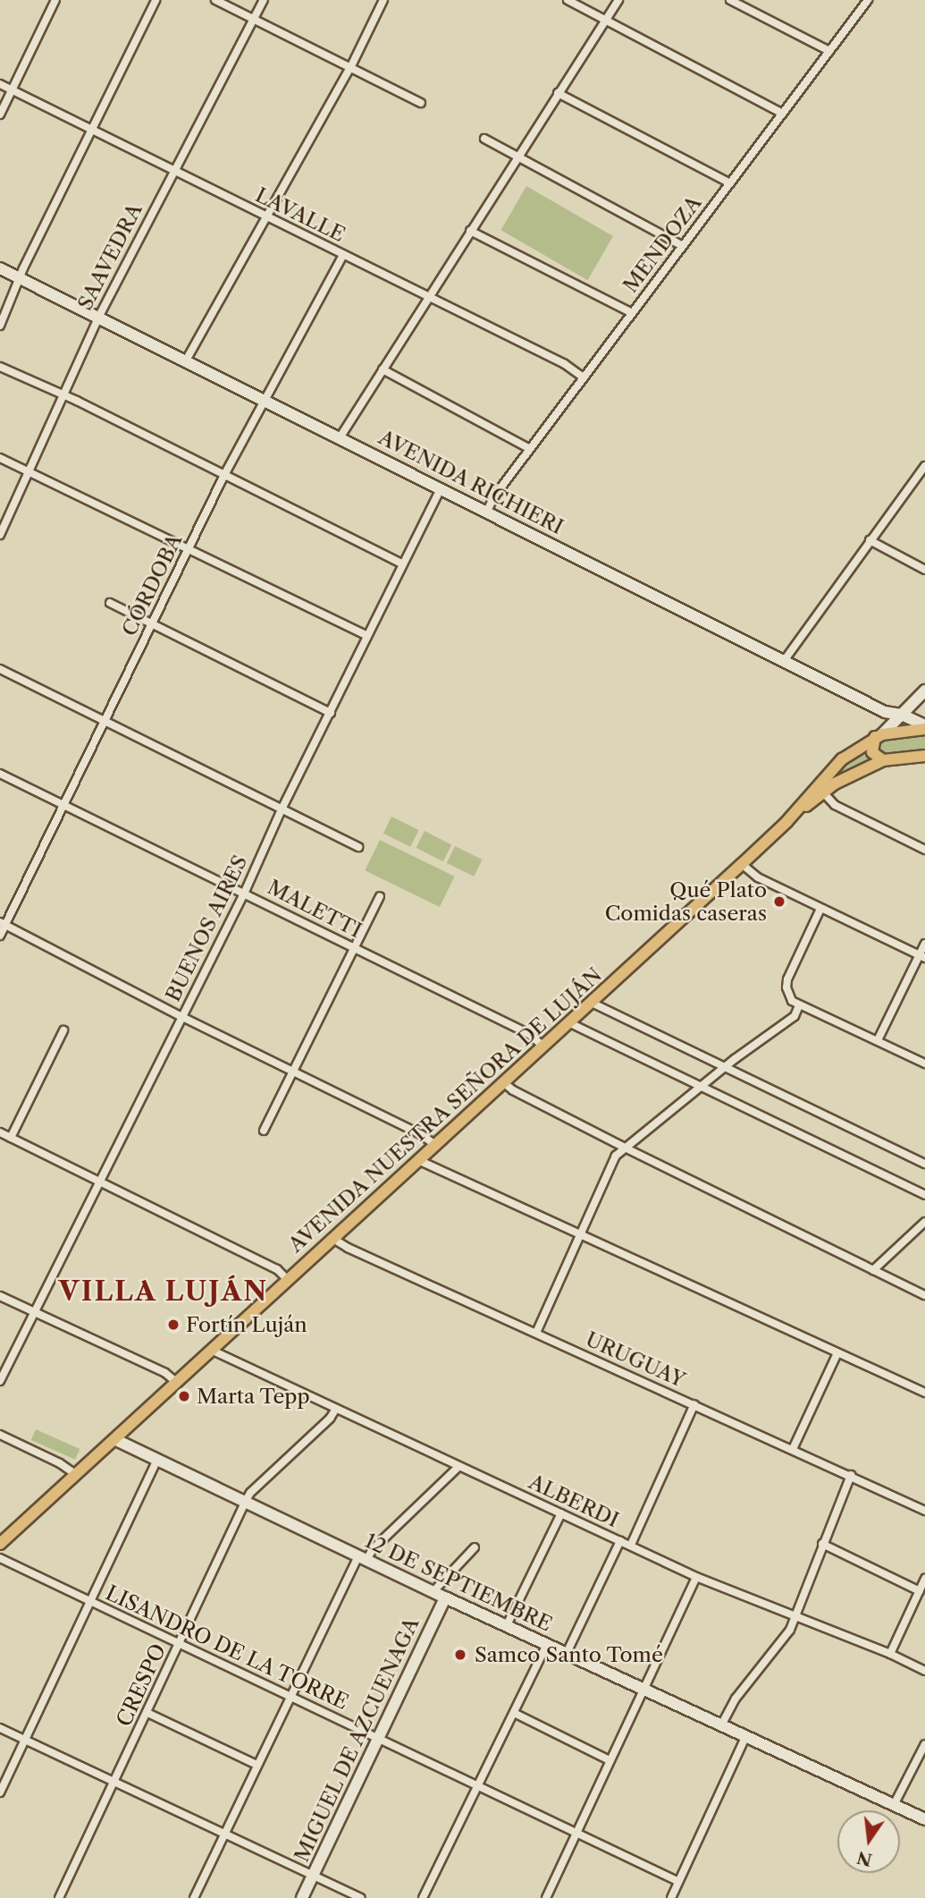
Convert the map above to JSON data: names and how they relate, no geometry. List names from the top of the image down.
{
  "streets": {
    "main road": ["AVENIDA NUESTRA SEÑORA DE LUJÁN"],
    "street": [
      "LAVALLE",
      "MENDOZA",
      "SAAVEDRA",
      "AVENIDA RICHIERI",
      "CÓRDOBA",
      "MALETTI",
      "BUENOS AIRES",
      "URUGUAY",
      "ALBERDI",
      "12 DE SEPTIEMBRE",
      "LISANDRO DE LA TORRE",
      "CRESPO",
      "MIGUEL DE AZCUENAGA"
    ]
  },
  "crossings": [
    ["LAVALLE", "MENDOZA"],
    ["LAVALLE", "SAAVEDRA"],
    ["LAVALLE", "CÓRDOBA"],
    ["MENDOZA", "AVENIDA RICHIERI"],
    ["SAAVEDRA", "AVENIDA RICHIERI"],
    ["AVENIDA RICHIERI", "CÓRDOBA"],
    ["AVENIDA RICHIERI", "BUENOS AIRES"],
    ["AVENIDA RICHIERI", "AVENIDA NUESTRA SEÑORA DE LUJÁN"],
    ["CÓRDOBA", "MALETTI"],
    ["MALETTI", "BUENOS AIRES"],
    ["MALETTI", "AVENIDA NUESTRA SEÑORA DE LUJÁN"],
    ["AVENIDA NUESTRA SEÑORA DE LUJÁN", "URUGUAY"],
    ["AVENIDA NUESTRA SEÑORA DE LUJÁN", "ALBERDI"],
    ["AVENIDA NUESTRA SEÑORA DE LUJÁN", "12 DE SEPTIEMBRE"],
    ["ALBERDI", "CRESPO"],
    ["12 DE SEPTIEMBRE", "CRESPO"],
    ["12 DE SEPTIEMBRE", "MIGUEL DE AZCUENAGA"],
    ["LISANDRO DE LA TORRE", "CRESPO"],
    ["LISANDRO DE LA TORRE", "MIGUEL DE AZCUENAGA"]
  ],
  "districts": ["VILLA LUJÁN"],
  "places": [
    "Qué Plato Comidas caseras",
    "Fortín Luján",
    "Marta Tepp",
    "Samco Santo Tomé"
  ],
  "north": "bottom"
}
